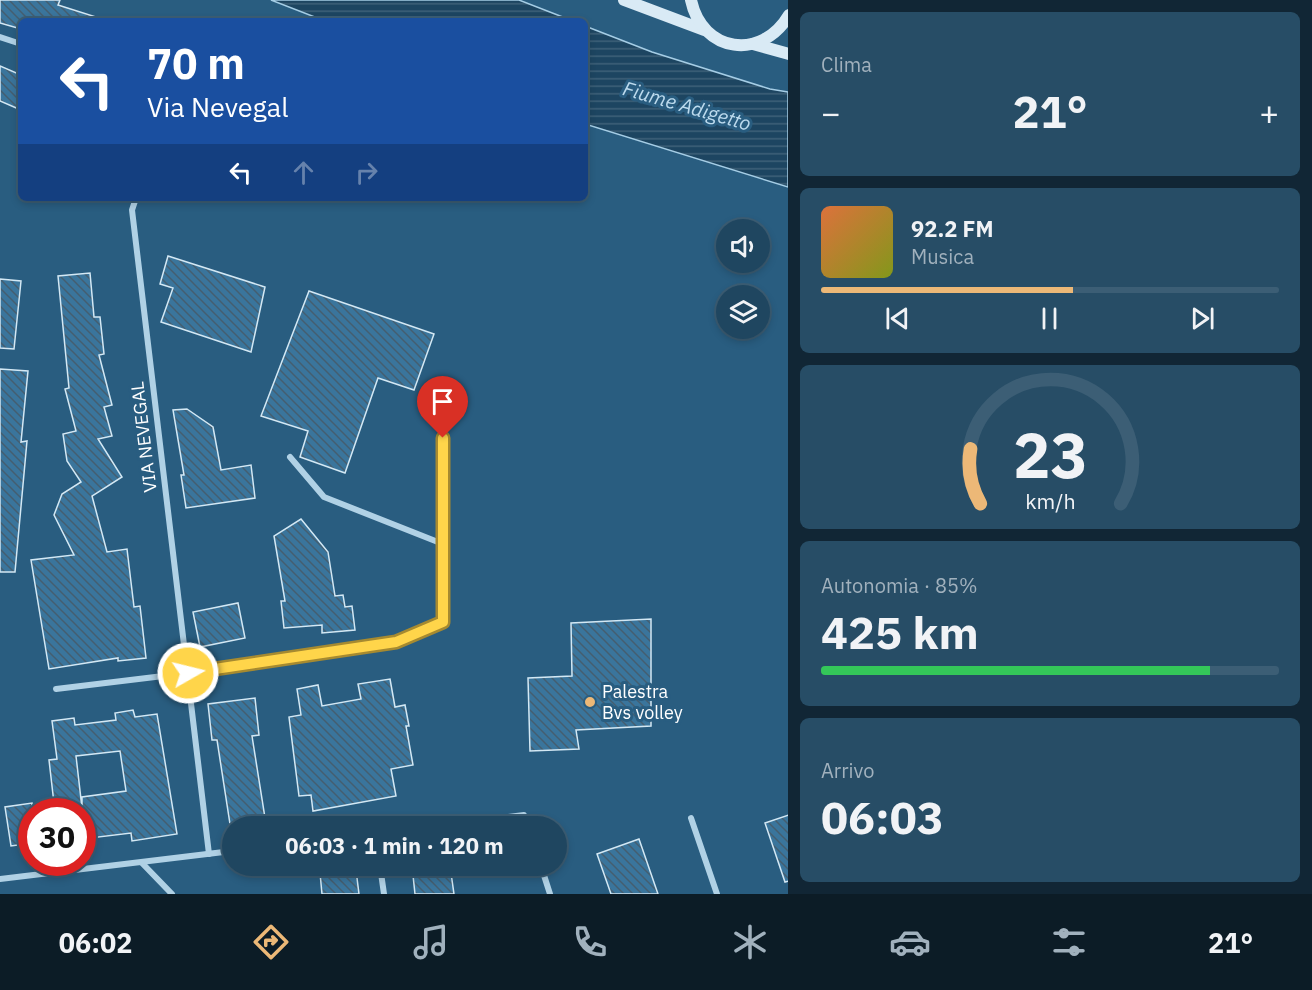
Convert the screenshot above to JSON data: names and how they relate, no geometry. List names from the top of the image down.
{
  "streets": {
    "street": ["VIA NEVEGAL"]
  },
  "water": ["Fiume Adigetto"],
  "places": ["Palestra Bvs volley"],
  "page": {
    "tile": [
      "Clima",
      ["Autonomia · 85%", "425 km"],
      ["Arrivo", "06:03"]
    ],
    "turn": ["70 m", "Via Nevegal"],
    "heat": ["−", "21°", "+"],
    "song": ["92.2 FM", "Musica"],
    "limit": "30",
    "trip": "06:03 · 1 min · 120 m",
    "tabs": ["06:02", "21°"],
    "gauge": ["23", "km/h"]
  }
}
